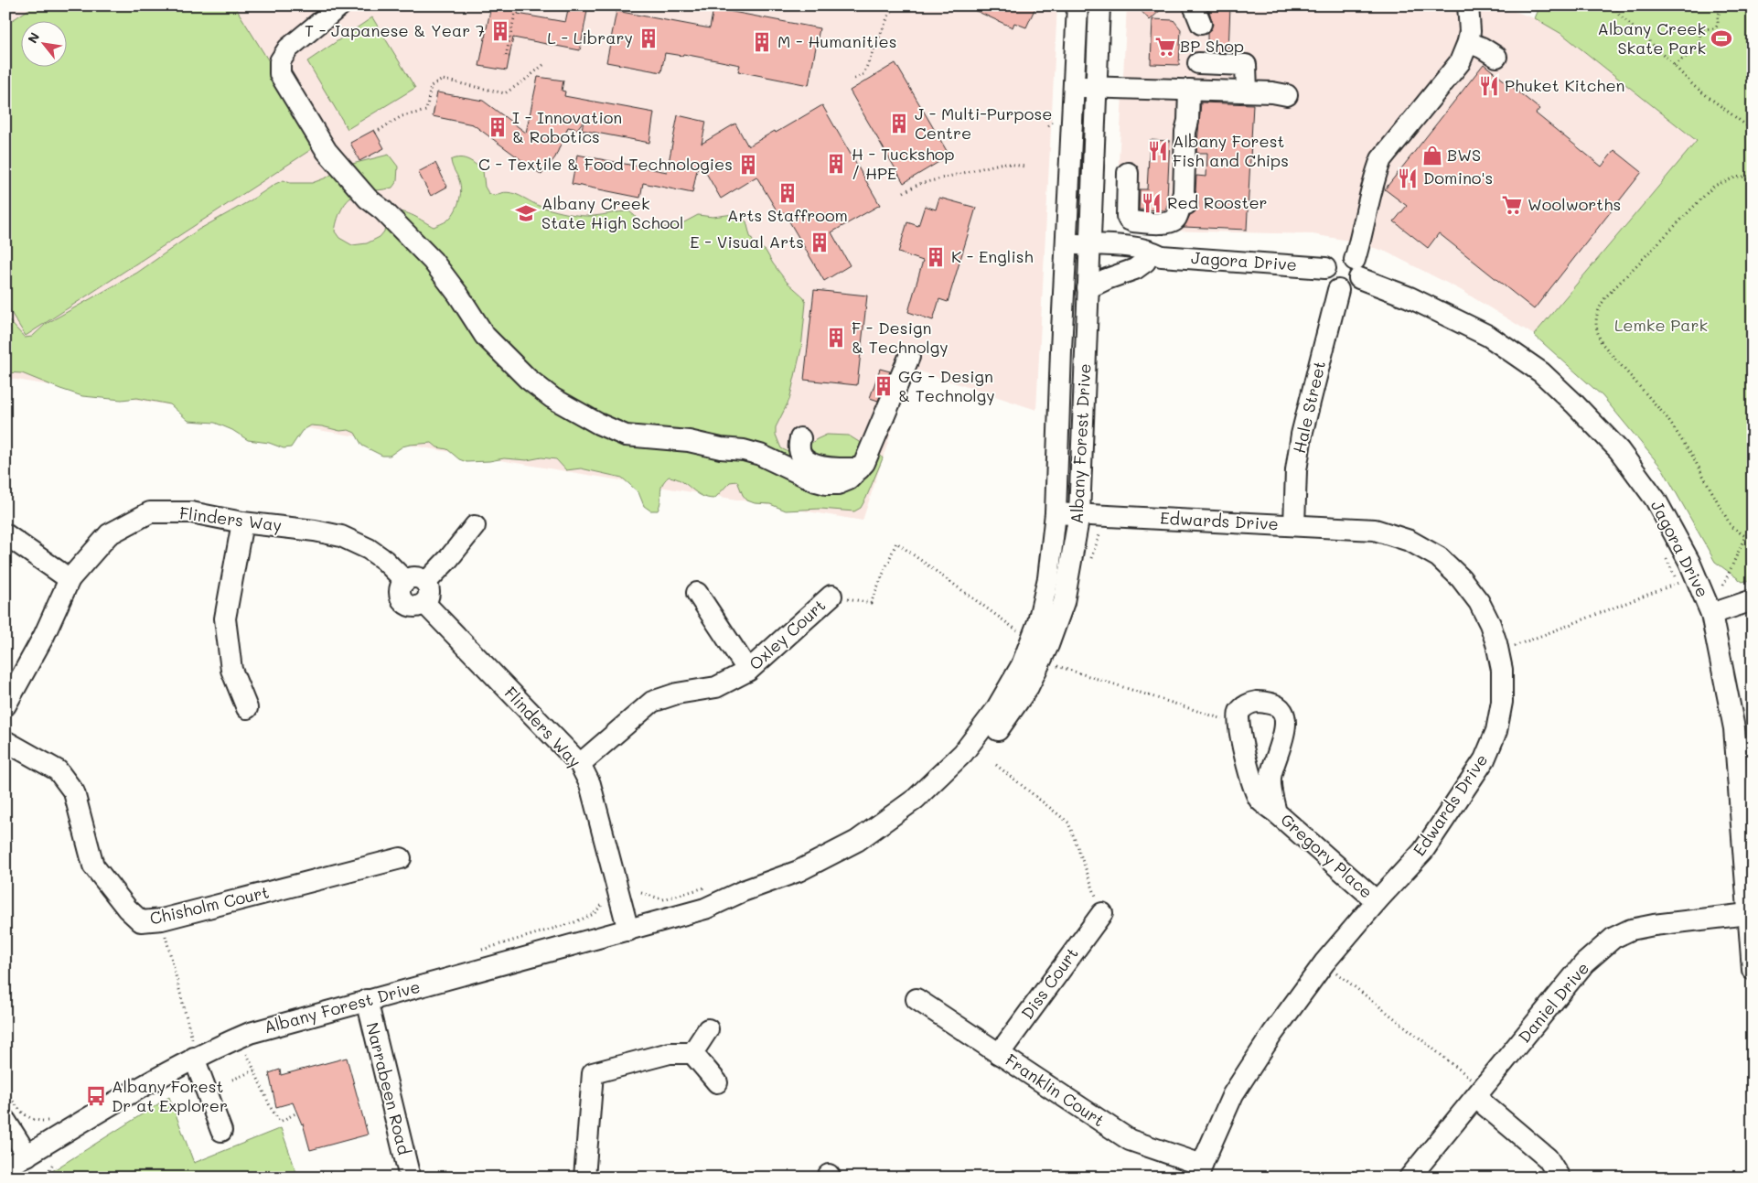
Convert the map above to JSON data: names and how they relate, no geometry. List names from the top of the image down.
{
  "streets": {
    "street": [
      "Jagora Drive",
      "Hale Street",
      "Albany Forest Drive",
      "Flinders Way",
      "Edwards Drive",
      "Oxley Court",
      "Gregory Place",
      "Chisholm Court",
      "Diss Court",
      "Daniel Drive",
      "Narrabeen Road",
      "Franklin Court"
    ]
  },
  "crossings": [
    ["Jagora Drive", "Hale Street"],
    ["Jagora Drive", "Albany Forest Drive"],
    ["Jagora Drive", "Daniel Drive"],
    ["Hale Street", "Edwards Drive"],
    ["Albany Forest Drive", "Flinders Way"],
    ["Albany Forest Drive", "Edwards Drive"],
    ["Albany Forest Drive", "Narrabeen Road"],
    ["Flinders Way", "Oxley Court"],
    ["Edwards Drive", "Gregory Place"],
    ["Edwards Drive", "Franklin Court"],
    ["Diss Court", "Franklin Court"]
  ],
  "parks": ["Lemke Park"],
  "places": {
    "building": [
      "T - Japanese & Year 7",
      "L - Library",
      "M - Humanities",
      "J - Multi-Purpose Centre",
      "I - Innovation & Robotics",
      "H - Tuckshop / HPE",
      "C - Textile & Food Technologies",
      "Arts Staffroom",
      "E - Visual Arts",
      "K - English",
      "F - Design & Technolgy",
      "GG - Design & Technolgy"
    ],
    "sports": ["Albany Creek Skate Park"],
    "supermarket": ["BP Shop", "Woolworths"],
    "restaurant": [
      "Phuket Kitchen",
      "Albany Forest Fish and Chips",
      "Domino's",
      "Red Rooster"
    ],
    "shop": ["BWS"],
    "school or university": ["Albany Creek State High School"],
    "bus stop": ["Albany Forest Dr at Explorer"]
  },
  "north": "top left"
}
